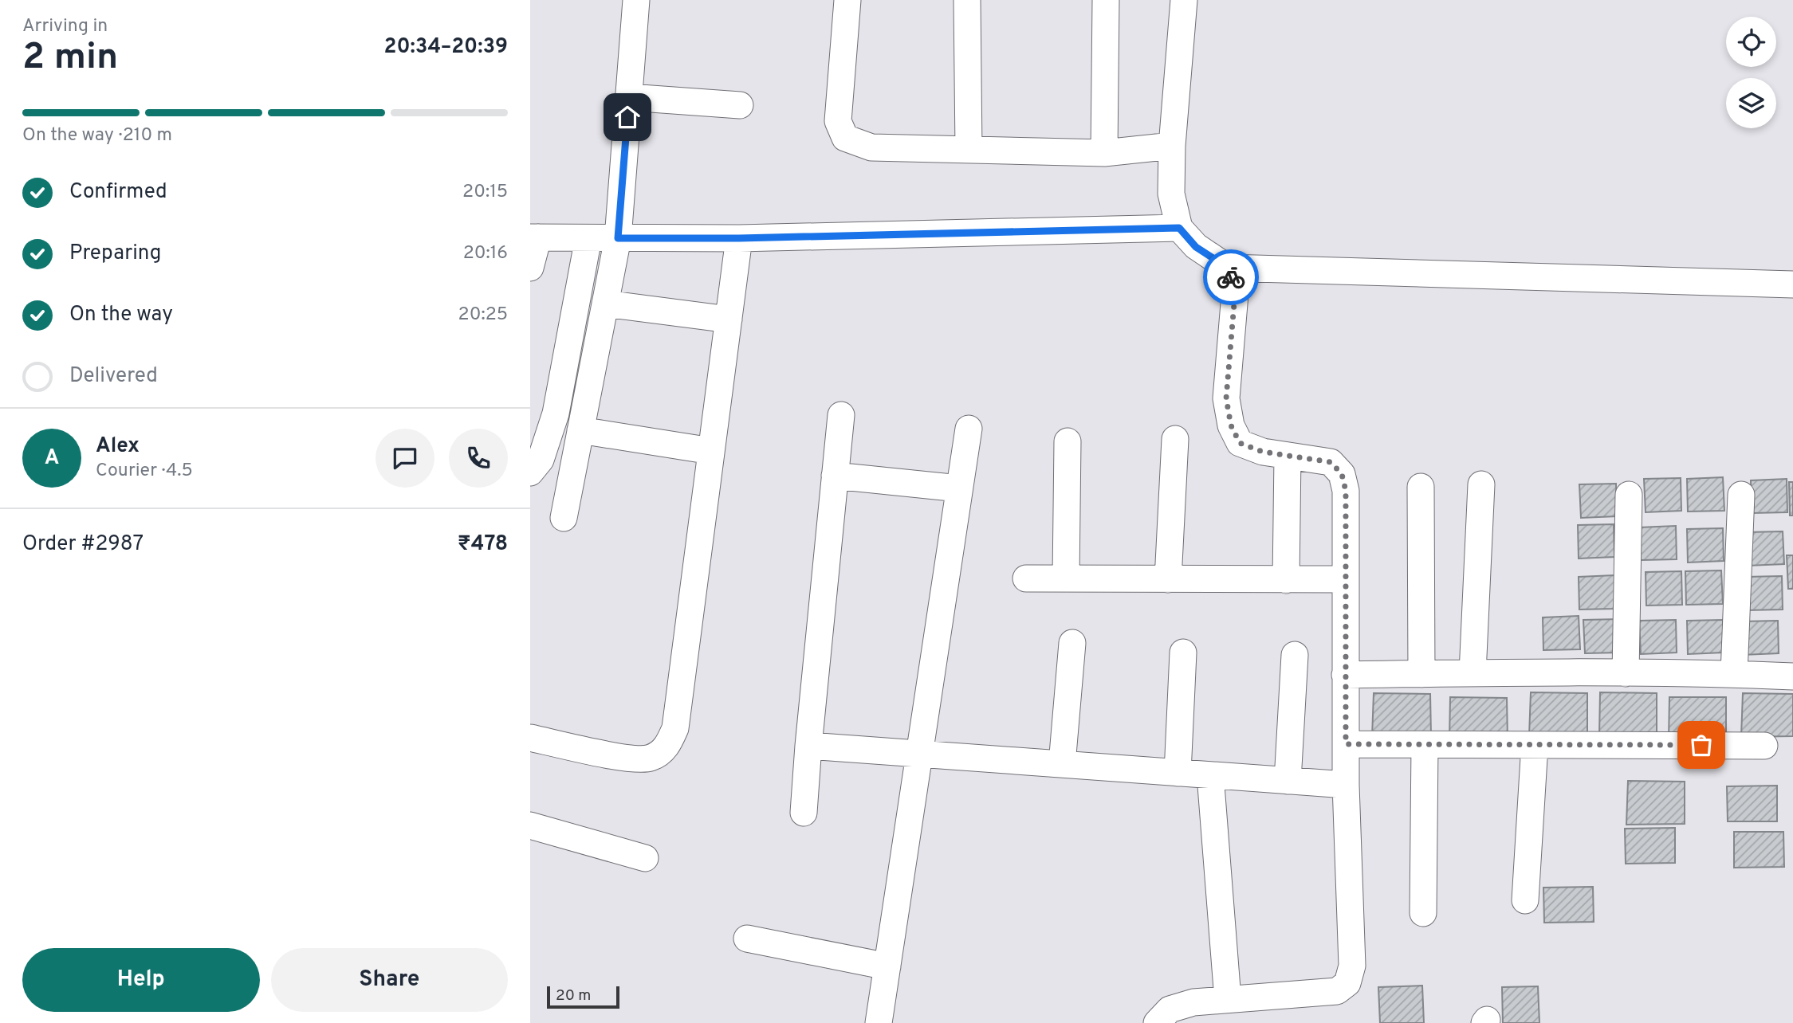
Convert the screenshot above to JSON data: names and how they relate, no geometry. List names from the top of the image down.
{
  "scale_bar": "20 m",
  "page": {
    "heading": ["2 min", "Arriving in", "20:34–20:39"],
    "panel": [
      "Alex",
      "Courier · 4.5",
      "Order #2987",
      "₹478"
    ],
    "bar": "On the way · 210 m",
    "list": [
      ["Confirmed", "20:15"],
      ["Preparing", "20:16"],
      ["On the way", "20:25"],
      "Delivered"
    ],
    "round": "A",
    "buttons": ["Help", "Share"],
    "scale": "20 m"
  }
}
